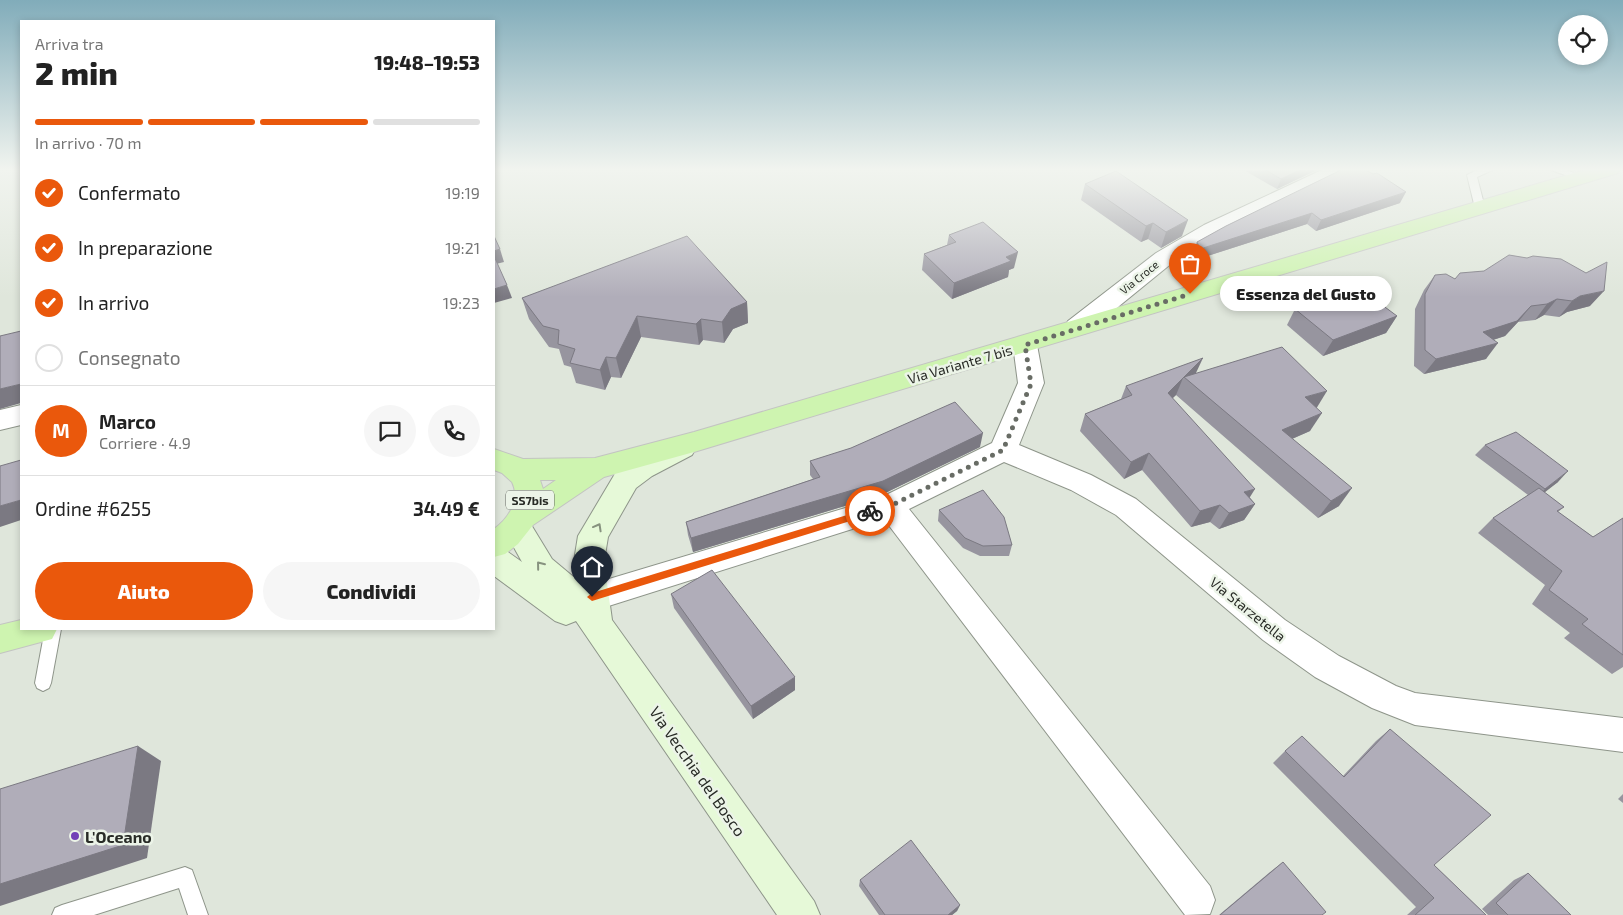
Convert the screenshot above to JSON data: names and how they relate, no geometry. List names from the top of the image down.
{
  "streets": {
    "main road": ["Via Variante 7 bis", "SS7bis", "Via Vecchia del Bosco"],
    "street": ["Via Croce", "Via Starzetella"]
  },
  "crossings": [
    ["Via Croce", "Via Variante 7 bis"],
    ["Via Variante 7 bis", "SS7bis"],
    ["Via Variante 7 bis", "Via Vecchia del Bosco"],
    ["SS7bis", "Via Vecchia del Bosco"]
  ],
  "places": ["Essenza del Gusto", "L'Oceano"],
  "page": {
    "heading": ["2 min", "Arriva tra", "19:48–19:53"],
    "panel": [
      "Marco",
      "Corriere · 4.9",
      "Ordine #6255",
      "34.49 €"
    ],
    "bar": "In arrivo · 70 m",
    "list": [
      ["Confermato", "19:19"],
      ["In preparazione", "19:21"],
      ["In arrivo", "19:23"],
      "Consegnato"
    ],
    "bubble": "Essenza del Gusto",
    "round": "M",
    "buttons": ["Aiuto", "Condividi"]
  }
}
